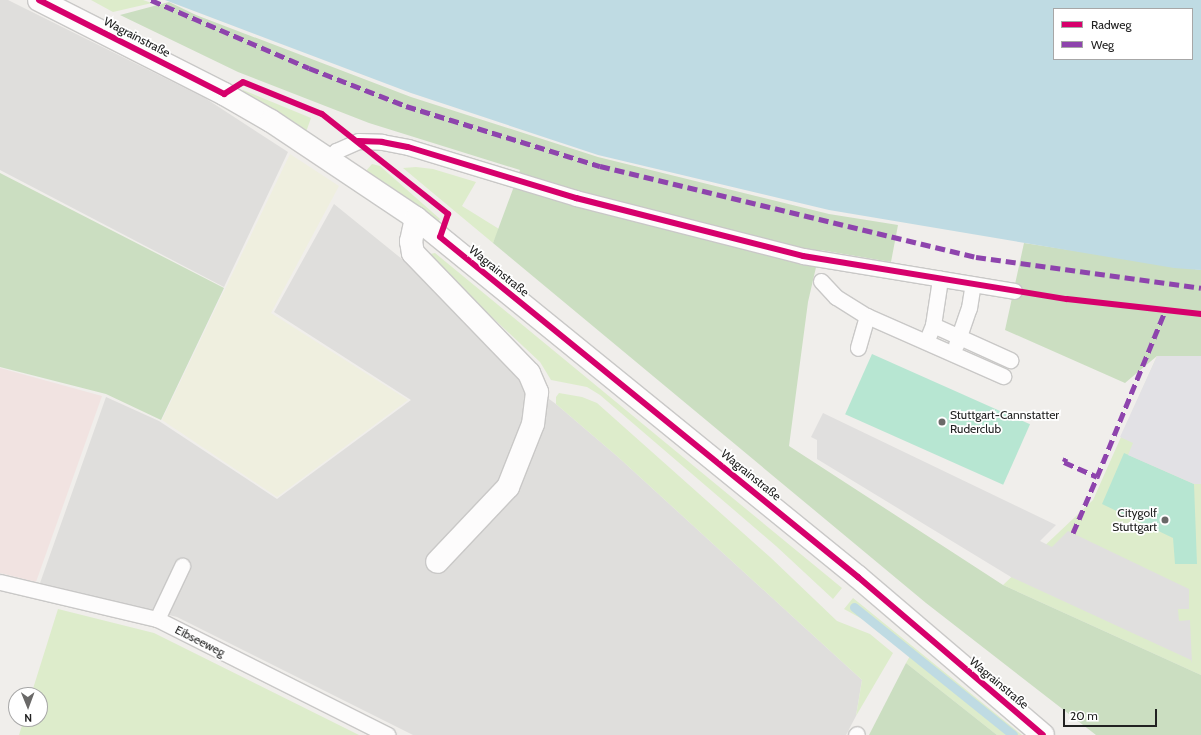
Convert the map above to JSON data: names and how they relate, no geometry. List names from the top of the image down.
{
  "streets": {
    "street": ["Wagrainstraße"],
    "lane": ["Eibseeweg"]
  },
  "places": ["Stuttgart-Cannstatter Ruderclub", "Citygolf Stuttgart"],
  "legend": ["Radweg", "Weg"],
  "scale_bar": "20 m",
  "north": "bottom"
}
